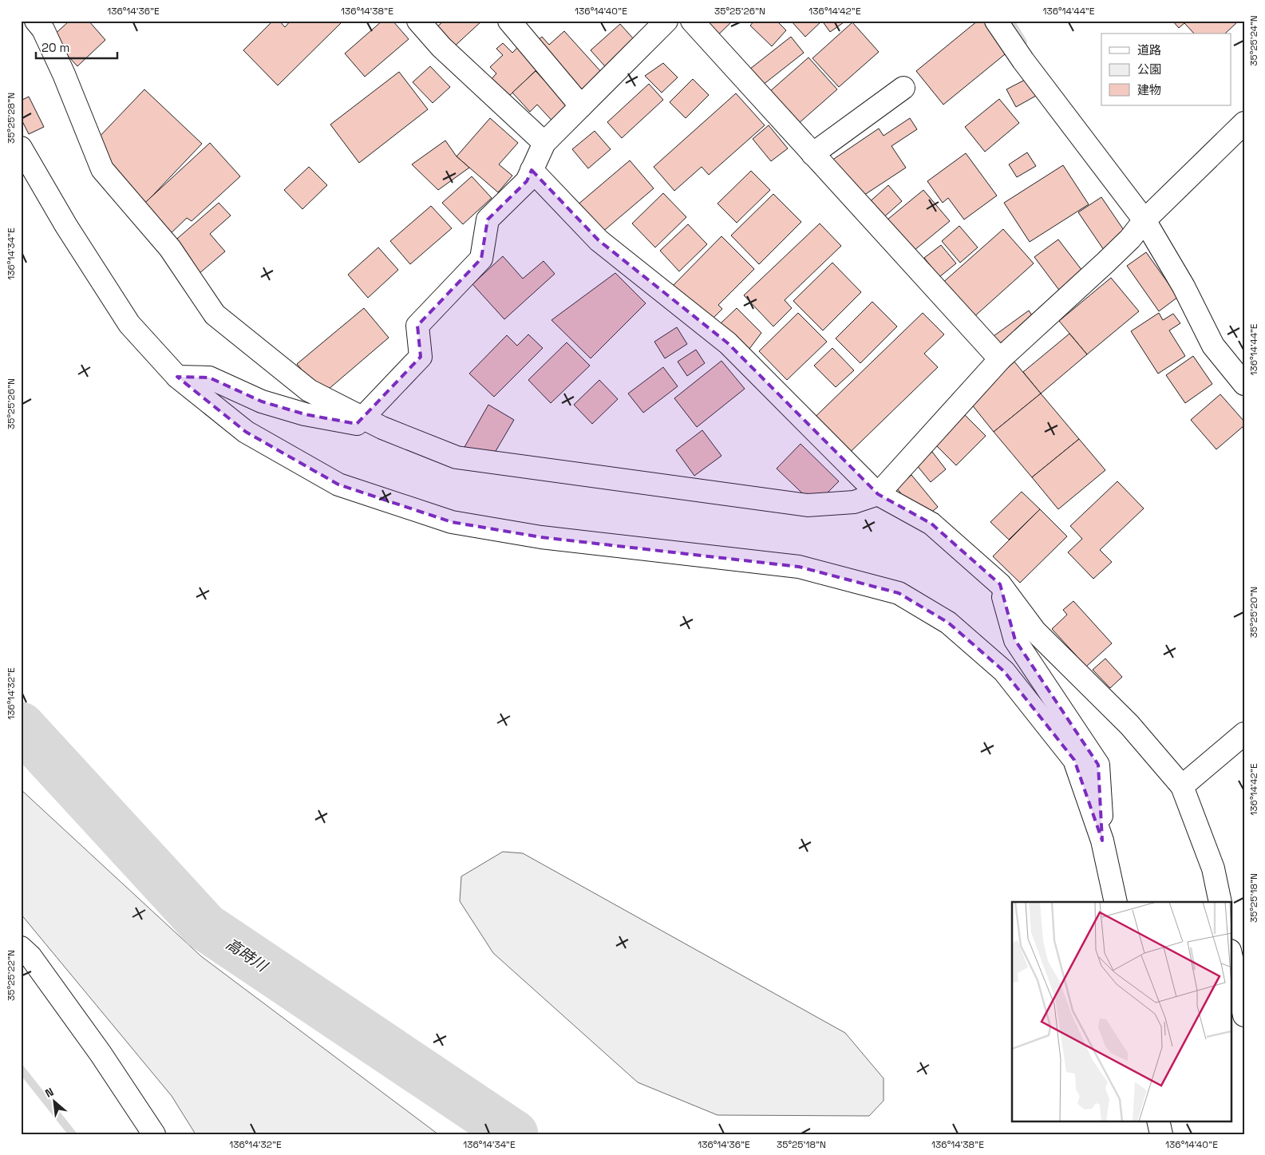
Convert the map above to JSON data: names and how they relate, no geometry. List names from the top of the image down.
{
  "water": ["高時川"],
  "legend": ["道路", "公園", "建物"],
  "scale_bar": "20 m",
  "north": "top left",
  "coordinates": [
    "136°14'36\"E",
    "136°14'38\"E",
    "136°14'40\"E",
    "35°25'26\"N",
    "136°14'42\"E",
    "136°14'44\"E",
    "35°25'24\"N",
    "35°25'28\"N",
    "136°14'34\"E",
    "35°25'20\"N",
    "136°14'32\"E",
    "35°25'18\"N",
    "35°25'22\"N"
  ]
}
